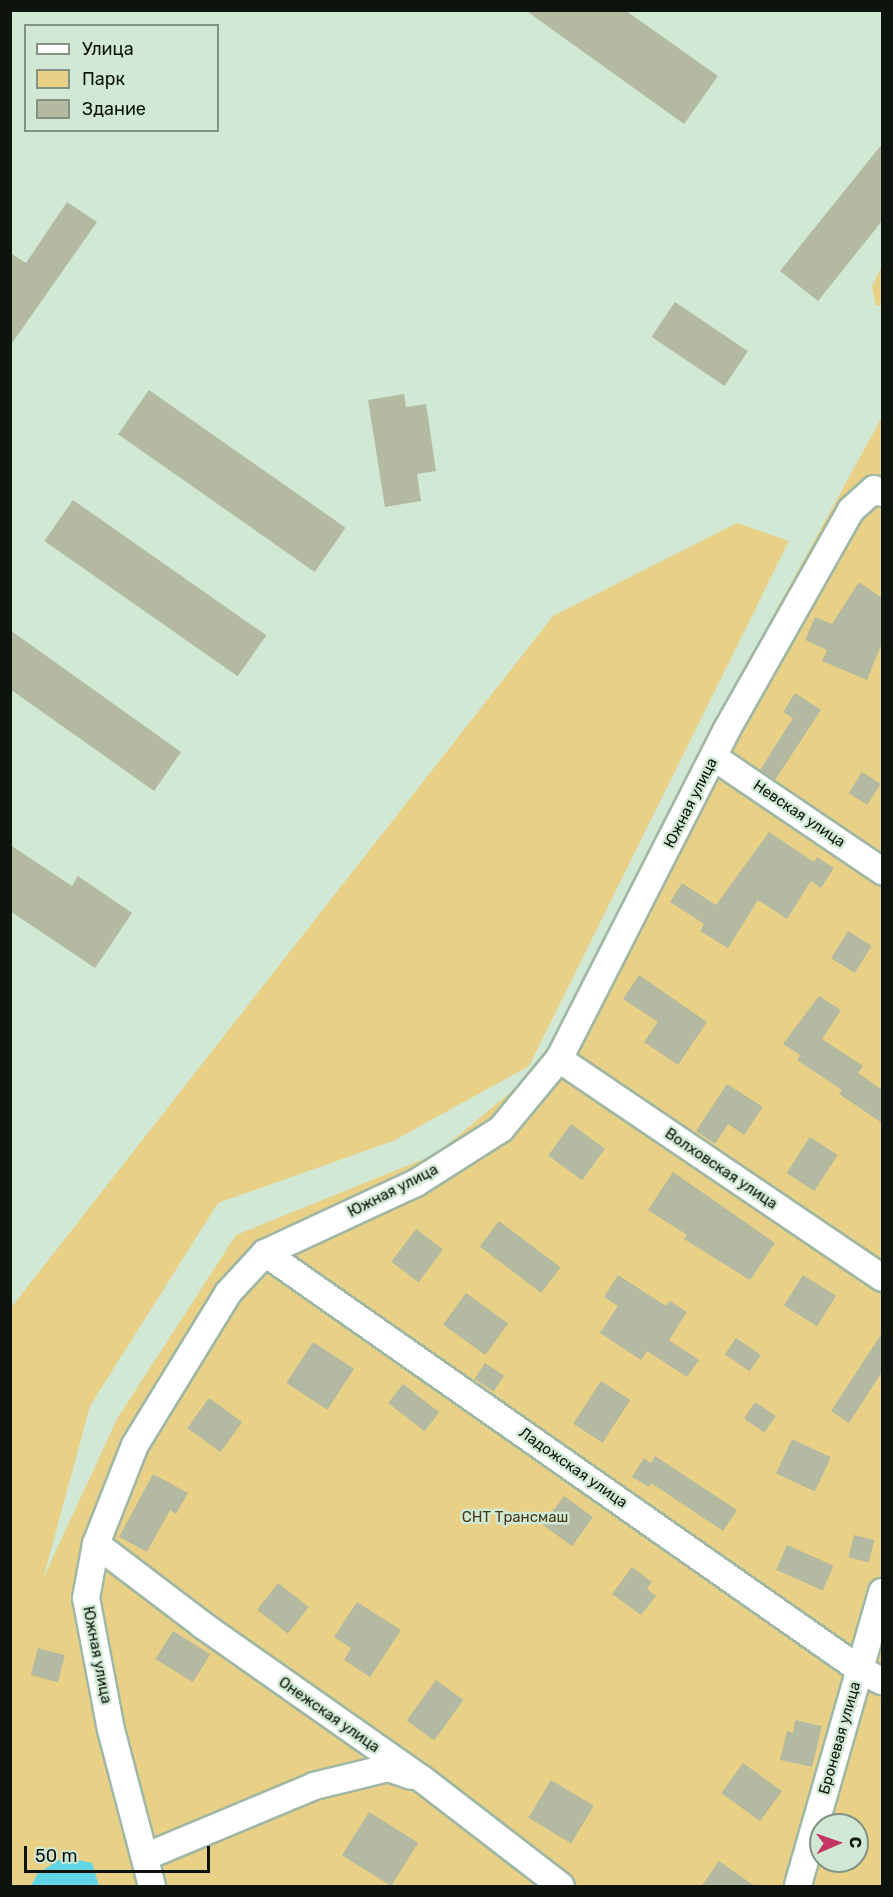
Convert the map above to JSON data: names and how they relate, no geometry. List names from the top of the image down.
{
  "streets": {
    "street": [
      "Южная улица",
      "Невская улица",
      "Волховская улица",
      "Ладожская улица",
      "Онежская улица",
      "Броневая улица"
    ]
  },
  "crossings": [
    ["Южная улица", "Невская улица"],
    ["Южная улица", "Волховская улица"],
    ["Южная улица", "Ладожская улица"],
    ["Южная улица", "Онежская улица"],
    ["Ладожская улица", "Броневая улица"]
  ],
  "parks": ["СНТ Трансмаш"],
  "legend": ["Улица", "Парк", "Здание"],
  "scale_bar": "50 m",
  "north": "right"
}
